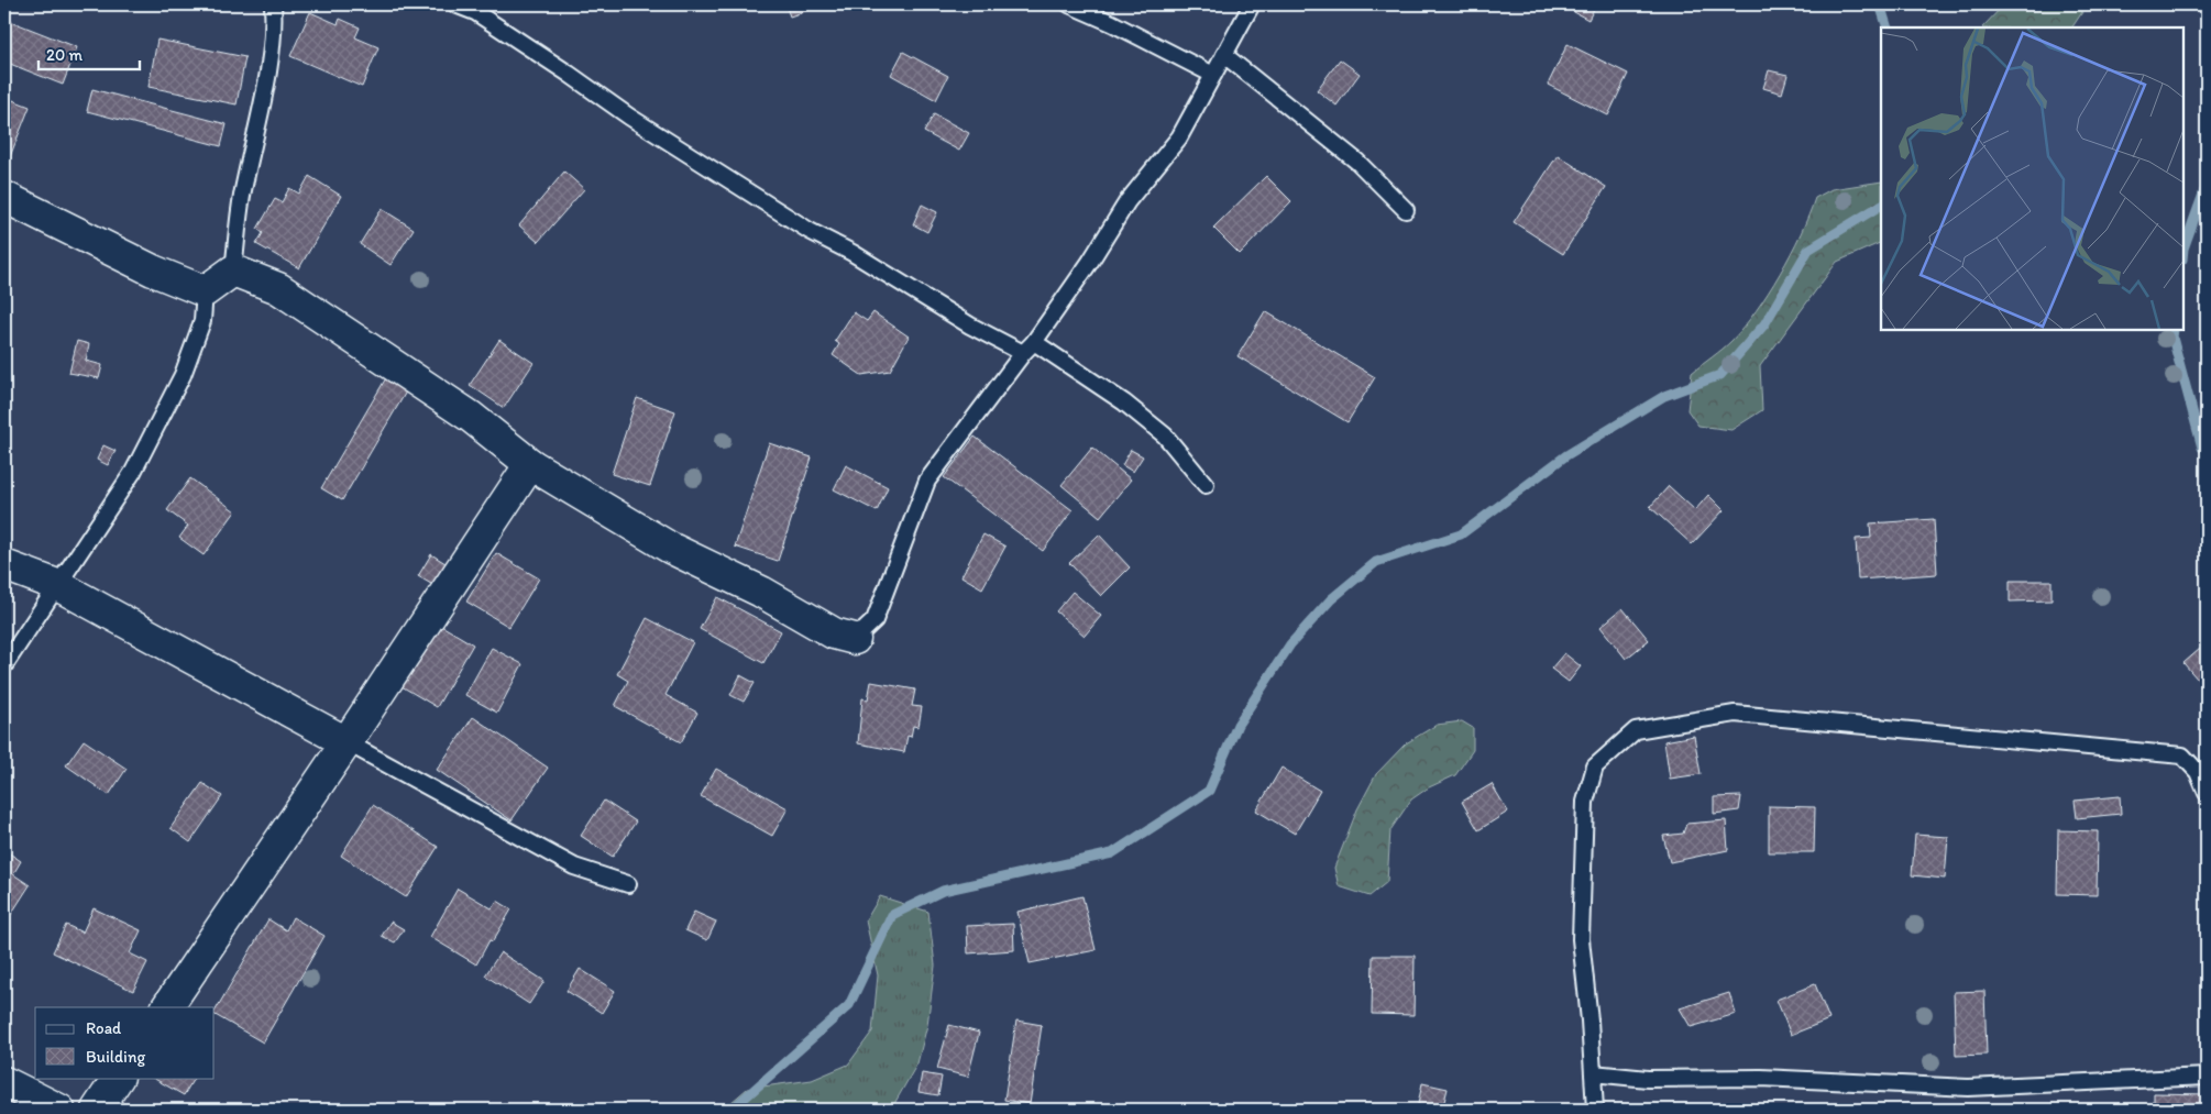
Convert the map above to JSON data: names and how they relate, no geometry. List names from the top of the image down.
{
  "legend": ["Road", "Building"],
  "scale_bar": "20 m"
}
